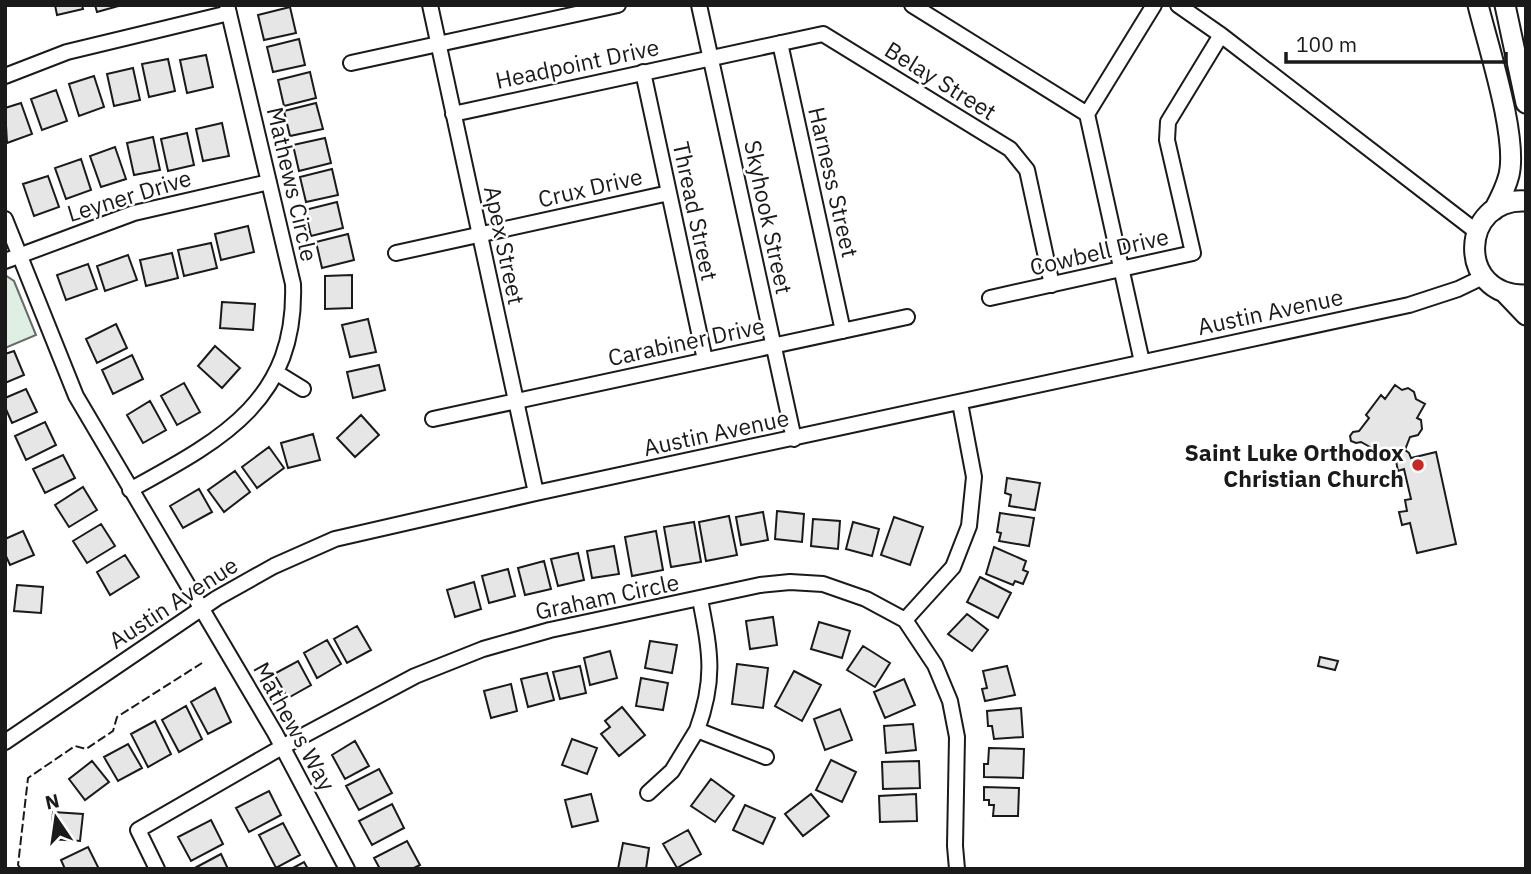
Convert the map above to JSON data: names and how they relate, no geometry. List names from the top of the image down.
{
  "streets": {
    "street": [
      "Headpoint Drive",
      "Belay Street",
      "Harness Street",
      "Mathews Circle",
      "Crux Drive",
      "Leyner Drive",
      "Thread Street",
      "Skyhook Street",
      "Apex Street",
      "Cowbell Drive",
      "Austin Avenue",
      "Carabiner Drive",
      "Graham Circle",
      "Mathews Way"
    ]
  },
  "crossings": [
    ["Headpoint Drive", "Belay Street"],
    ["Headpoint Drive", "Thread Street"],
    ["Headpoint Drive", "Skyhook Street"],
    ["Headpoint Drive", "Apex Street"],
    ["Belay Street", "Harness Street"],
    ["Belay Street", "Skyhook Street"],
    ["Belay Street", "Cowbell Drive"],
    ["Harness Street", "Carabiner Drive"],
    ["Mathews Circle", "Leyner Drive"],
    ["Crux Drive", "Thread Street"],
    ["Crux Drive", "Apex Street"],
    ["Thread Street", "Carabiner Drive"],
    ["Skyhook Street", "Austin Avenue"],
    ["Skyhook Street", "Carabiner Drive"],
    ["Apex Street", "Austin Avenue"],
    ["Apex Street", "Carabiner Drive"],
    ["Austin Avenue", "Mathews Way"],
    ["Graham Circle", "Mathews Way"]
  ],
  "places": ["Saint Luke Orthodox Christian Church"],
  "scale_bar": "100 m",
  "north": "top"
}
